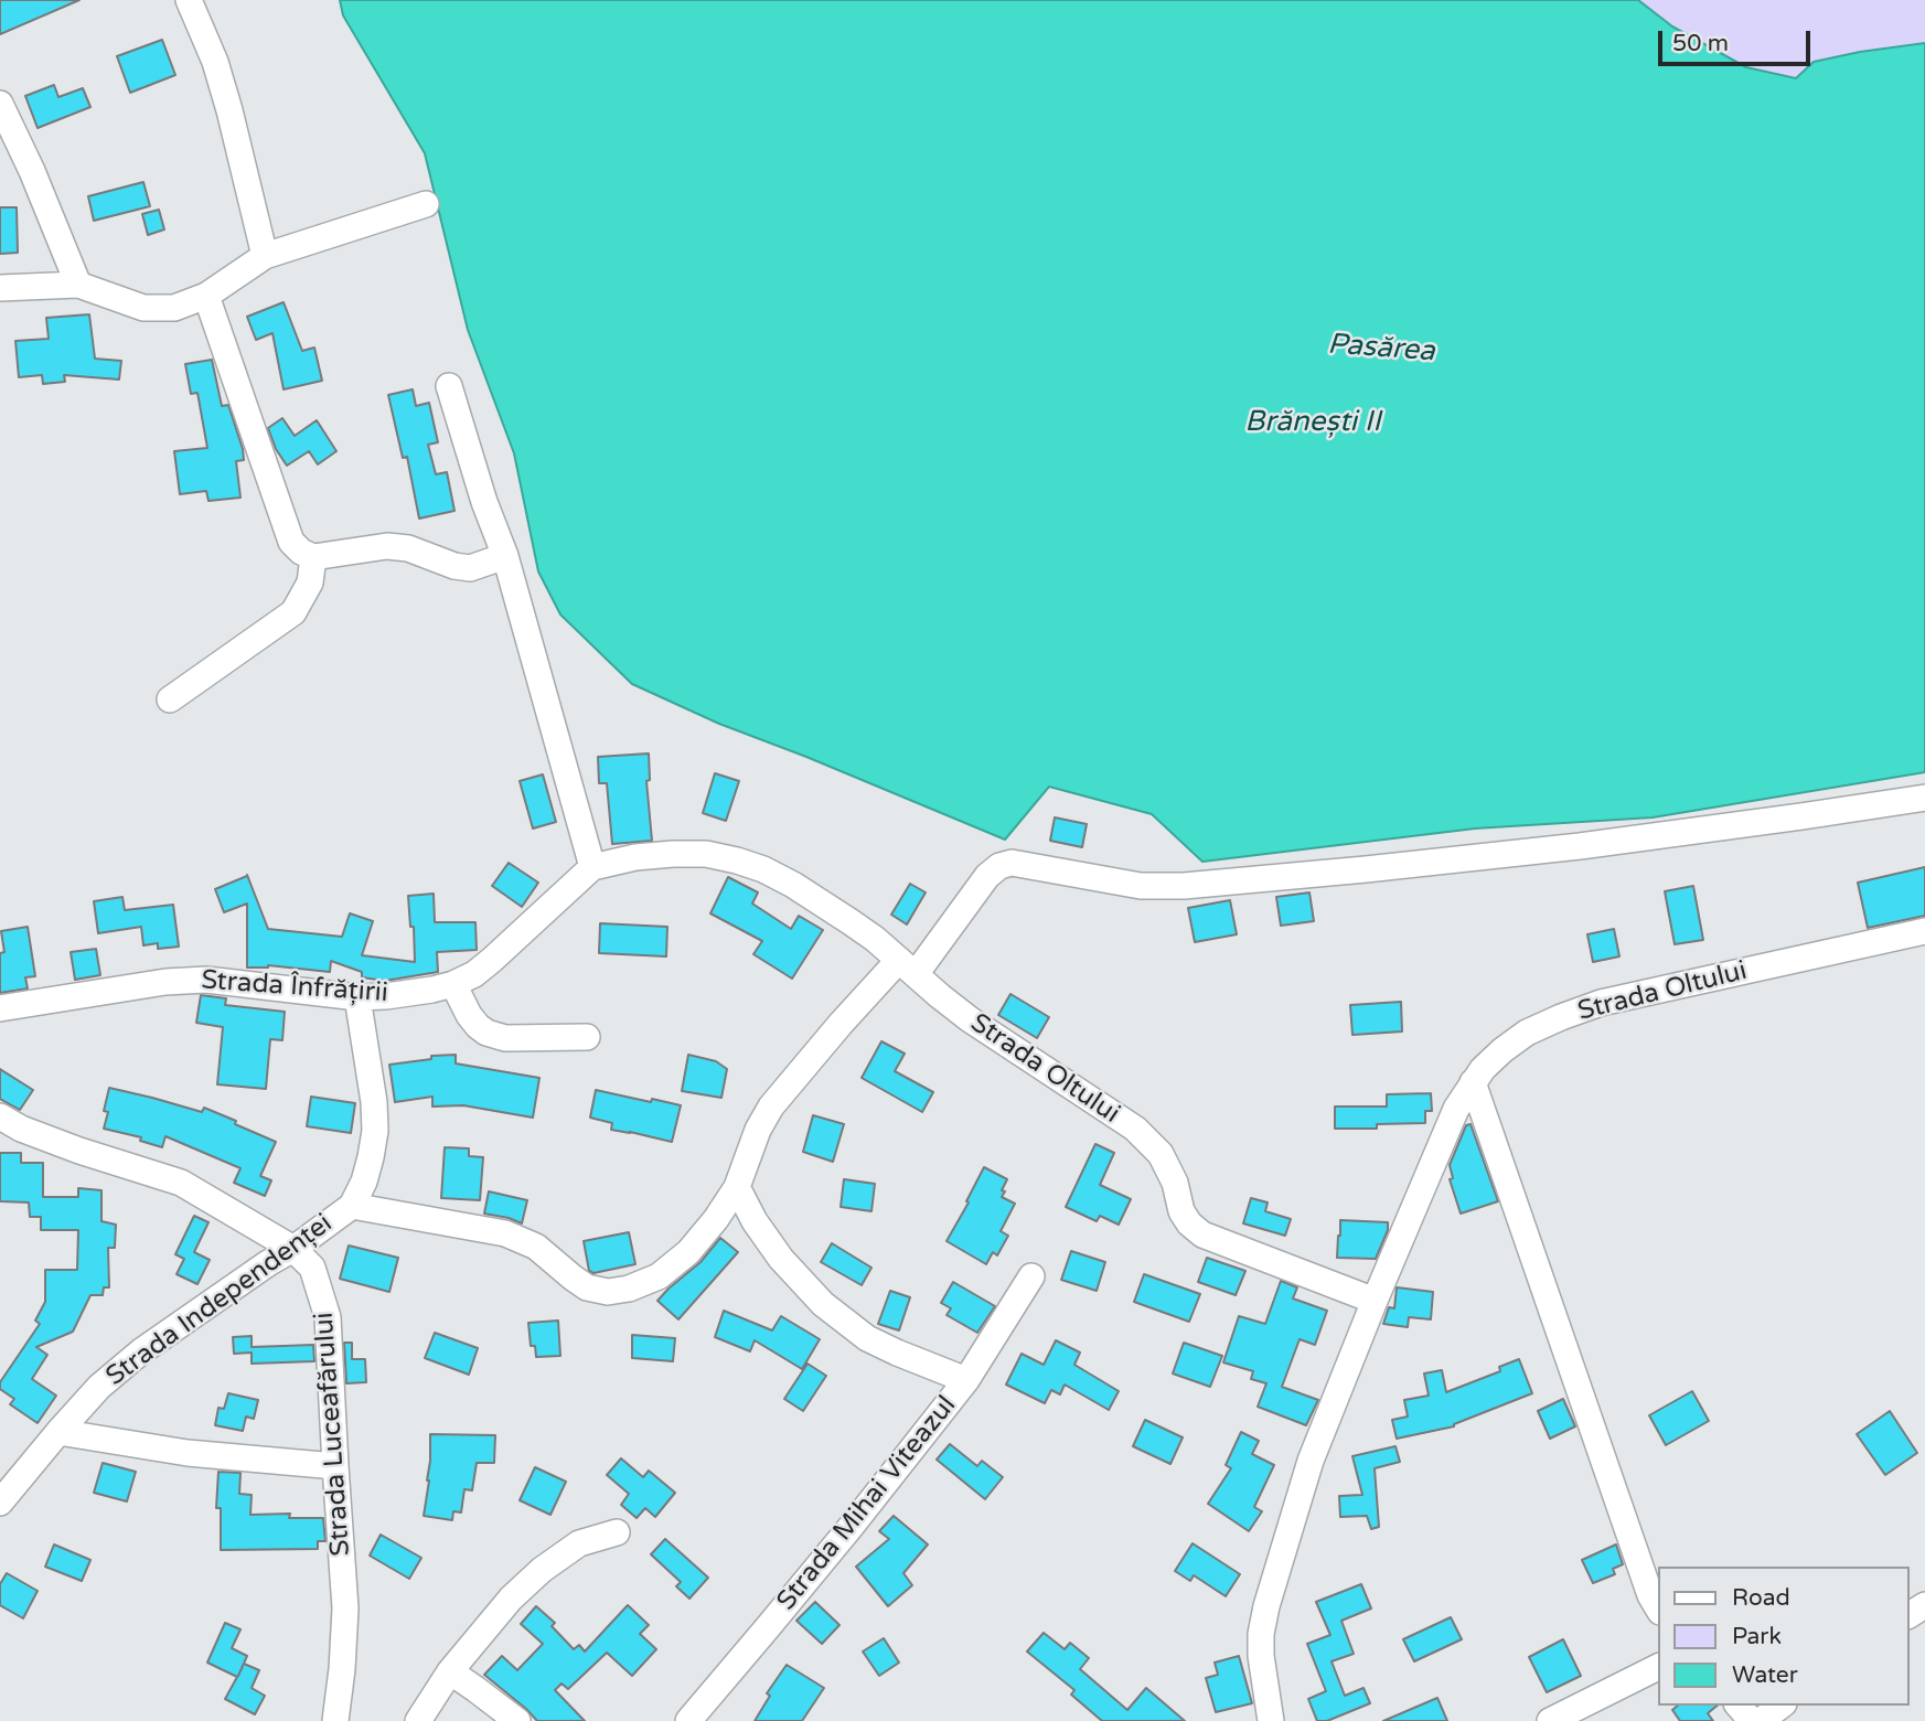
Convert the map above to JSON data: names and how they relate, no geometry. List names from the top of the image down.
{
  "streets": {
    "street": [
      "Strada Înfrățirii",
      "Strada Oltului",
      "Strada Independenței",
      "Strada Luceafărului",
      "Strada Mihai Viteazul"
    ]
  },
  "crossings": [
    ["Strada Înfrățirii", "Strada Oltului"],
    ["Strada Înfrățirii", "Strada Independenței"],
    ["Strada Oltului", "Strada Independenței"],
    ["Strada Independenței", "Strada Luceafărului"]
  ],
  "water": ["Pasărea", "Brănești II"],
  "legend": ["Road", "Park", "Water"],
  "scale_bar": "50 m"
}
